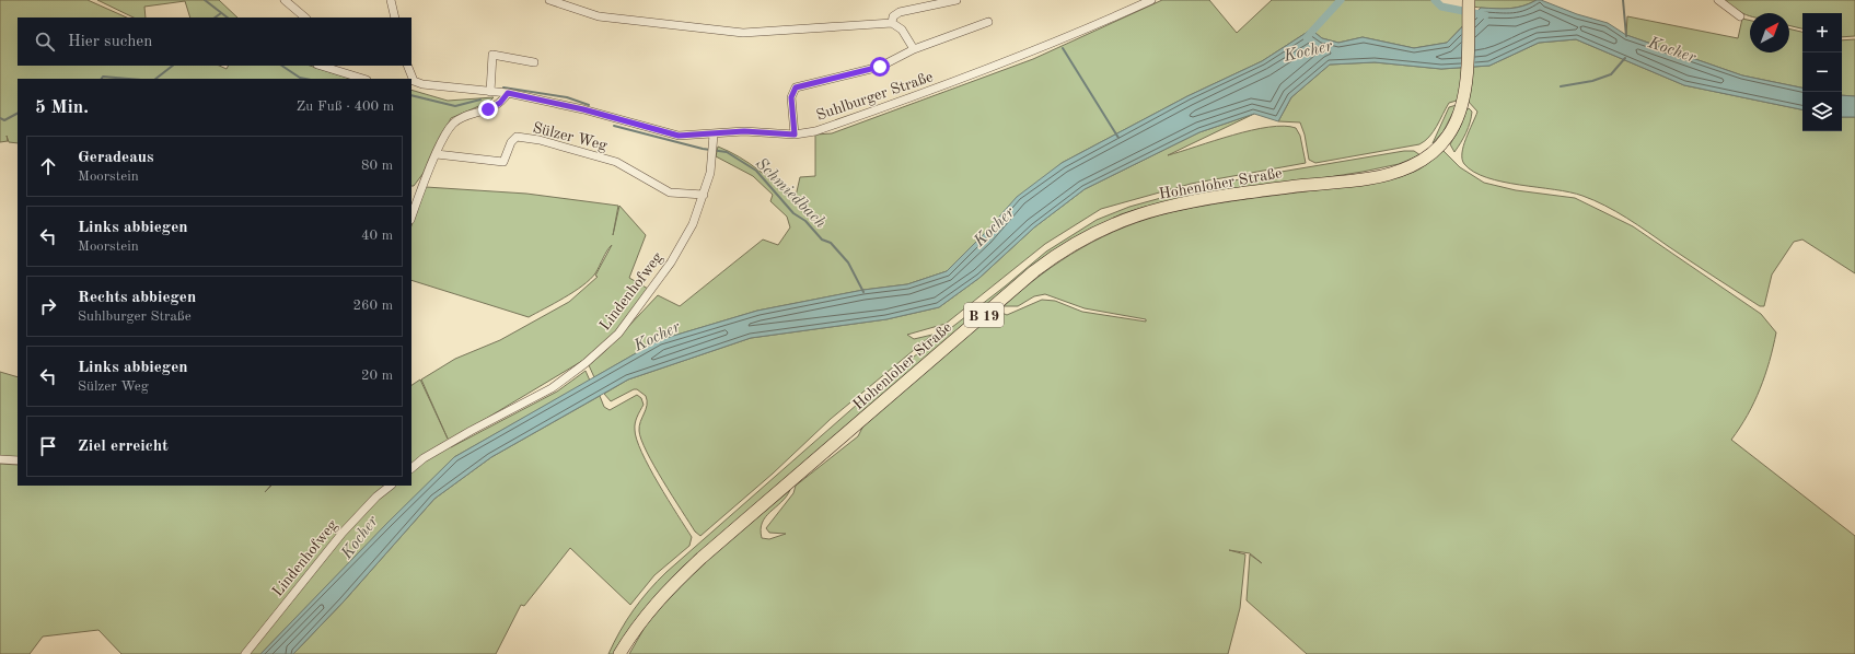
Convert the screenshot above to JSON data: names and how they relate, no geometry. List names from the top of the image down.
{
  "streets": {
    "main road": ["Hohenloher Straße", "B 19"],
    "street": ["Suhlburger Straße", "Sülzer Weg", "Lindenhofweg"]
  },
  "crossings": [
    ["Suhlburger Straße", "Lindenhofweg"],
    ["Sülzer Weg", "Lindenhofweg"]
  ],
  "water": ["Kocher", "Schmiedbach"],
  "north": "top right",
  "page": {
    "map_buttons": ["+", "−"],
    "search": "Hier suchen",
    "heading": ["5 Min.", "Zu Fuß · 400 m"],
    "list": [
      ["Geradeaus", "Moorstein", "80 m"],
      ["Links abbiegen", "Moorstein", "40 m"],
      ["Rechts abbiegen", "Suhlburger Straße", "260 m"],
      ["Links abbiegen", "Sülzer Weg", "20 m"],
      "Ziel erreicht"
    ]
  }
}
